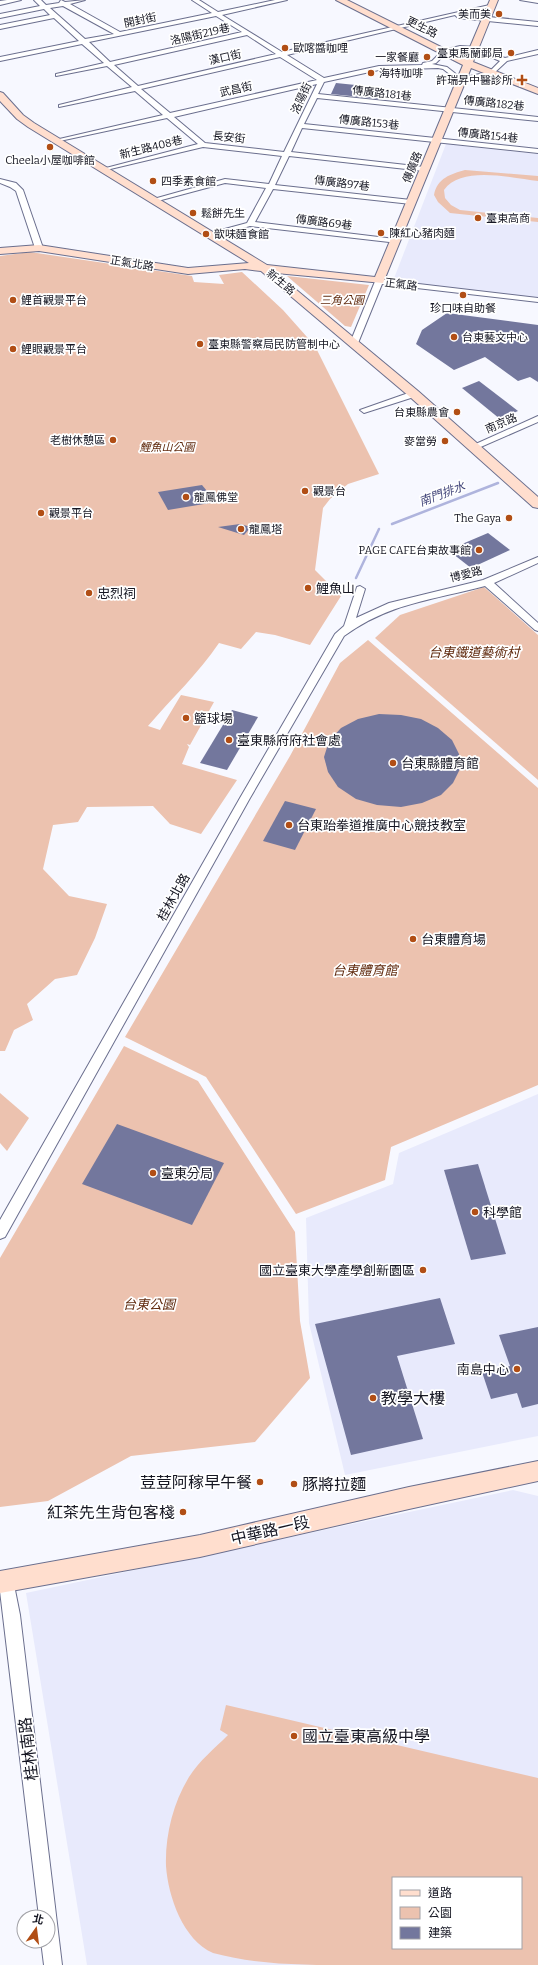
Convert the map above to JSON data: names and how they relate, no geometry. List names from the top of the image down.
{
  "streets": {
    "street": [
      "開封街",
      "更生路",
      "洛陽街219巷",
      "漢口街",
      "武昌街",
      "傳廣路181巷",
      "洛陽街",
      "傳廣路182巷",
      "傳廣路153巷",
      "傳廣路154巷",
      "長安街",
      "新生路408巷",
      "傳廣路",
      "傳廣路97巷",
      "傳廣路69巷",
      "正氣北路",
      "新生路",
      "正氣路",
      "南京路",
      "博愛路",
      "桂林北路",
      "中華路一段",
      "桂林南路"
    ]
  },
  "crossings": [
    ["開封街", "洛陽街"],
    ["開封街", "長安街"],
    ["更生路", "漢口街"],
    ["更生路", "傳廣路"],
    ["洛陽街219巷", "洛陽街"],
    ["洛陽街219巷", "長安街"],
    ["漢口街", "洛陽街"],
    ["漢口街", "長安街"],
    ["漢口街", "傳廣路"],
    ["武昌街", "洛陽街"],
    ["武昌街", "長安街"],
    ["武昌街", "新生路"],
    ["傳廣路181巷", "洛陽街"],
    ["傳廣路181巷", "傳廣路182巷"],
    ["傳廣路181巷", "傳廣路"],
    ["洛陽街", "傳廣路153巷"],
    ["洛陽街", "長安街"],
    ["洛陽街", "傳廣路97巷"],
    ["洛陽街", "傳廣路69巷"],
    ["傳廣路182巷", "傳廣路"],
    ["傳廣路153巷", "傳廣路154巷"],
    ["傳廣路153巷", "傳廣路"],
    ["傳廣路154巷", "傳廣路"],
    ["長安街", "新生路408巷"],
    ["長安街", "傳廣路"],
    ["新生路408巷", "新生路"],
    ["傳廣路", "傳廣路97巷"],
    ["傳廣路", "傳廣路69巷"],
    ["傳廣路", "新生路"],
    ["傳廣路", "正氣路"],
    ["傳廣路97巷", "新生路"],
    ["正氣北路", "新生路"],
    ["正氣北路", "正氣路"],
    ["新生路", "正氣路"],
    ["新生路", "南京路"],
    ["博愛路", "桂林北路"],
    ["中華路一段", "桂林南路"]
  ],
  "water": ["南門排水"],
  "parks": [
    "三角公園",
    "鯉魚山公園",
    "台東鐵道藝術村",
    "台東體育館",
    "台東公園"
  ],
  "places": {
    "other": [
      "美而美",
      "歐喀醬咖哩",
      "臺東馬蘭郵局",
      "一家餐廳",
      "海特咖啡",
      "Cheela小屋咖啡館",
      "四季素食館",
      "鬆餅先生",
      "臺東高商",
      "陳紅心豬肉麵",
      "歆味麵食館",
      "珍口味自助餐",
      "鯉首觀景平台",
      "台東藝文中心",
      "臺東縣警察局民防管制中心",
      "鯉眼觀景平台",
      "台東縣農會",
      "老樹休憩區",
      "麥當勞",
      "觀景台",
      "龍鳳佛堂",
      "觀景平台",
      "The Gaya",
      "龍鳳塔",
      "PAGE CAFE台東故事館",
      "鯉魚山",
      "忠烈祠",
      "籃球場",
      "臺東縣府府社會處",
      "台東縣體育館",
      "台東跆拳道推廣中心競技教室",
      "台東體育場",
      "臺東分局",
      "科學館",
      "國立臺東大學產學創新園區",
      "南島中心",
      "教學大樓",
      "荳荳阿稼早午餐",
      "豚將拉麵",
      "紅茶先生背包客棧",
      "國立臺東高級中學"
    ],
    "health": ["許瑞昇中醫診所"]
  },
  "legend": ["道路", "公園", "建築"],
  "north": "top"
}
